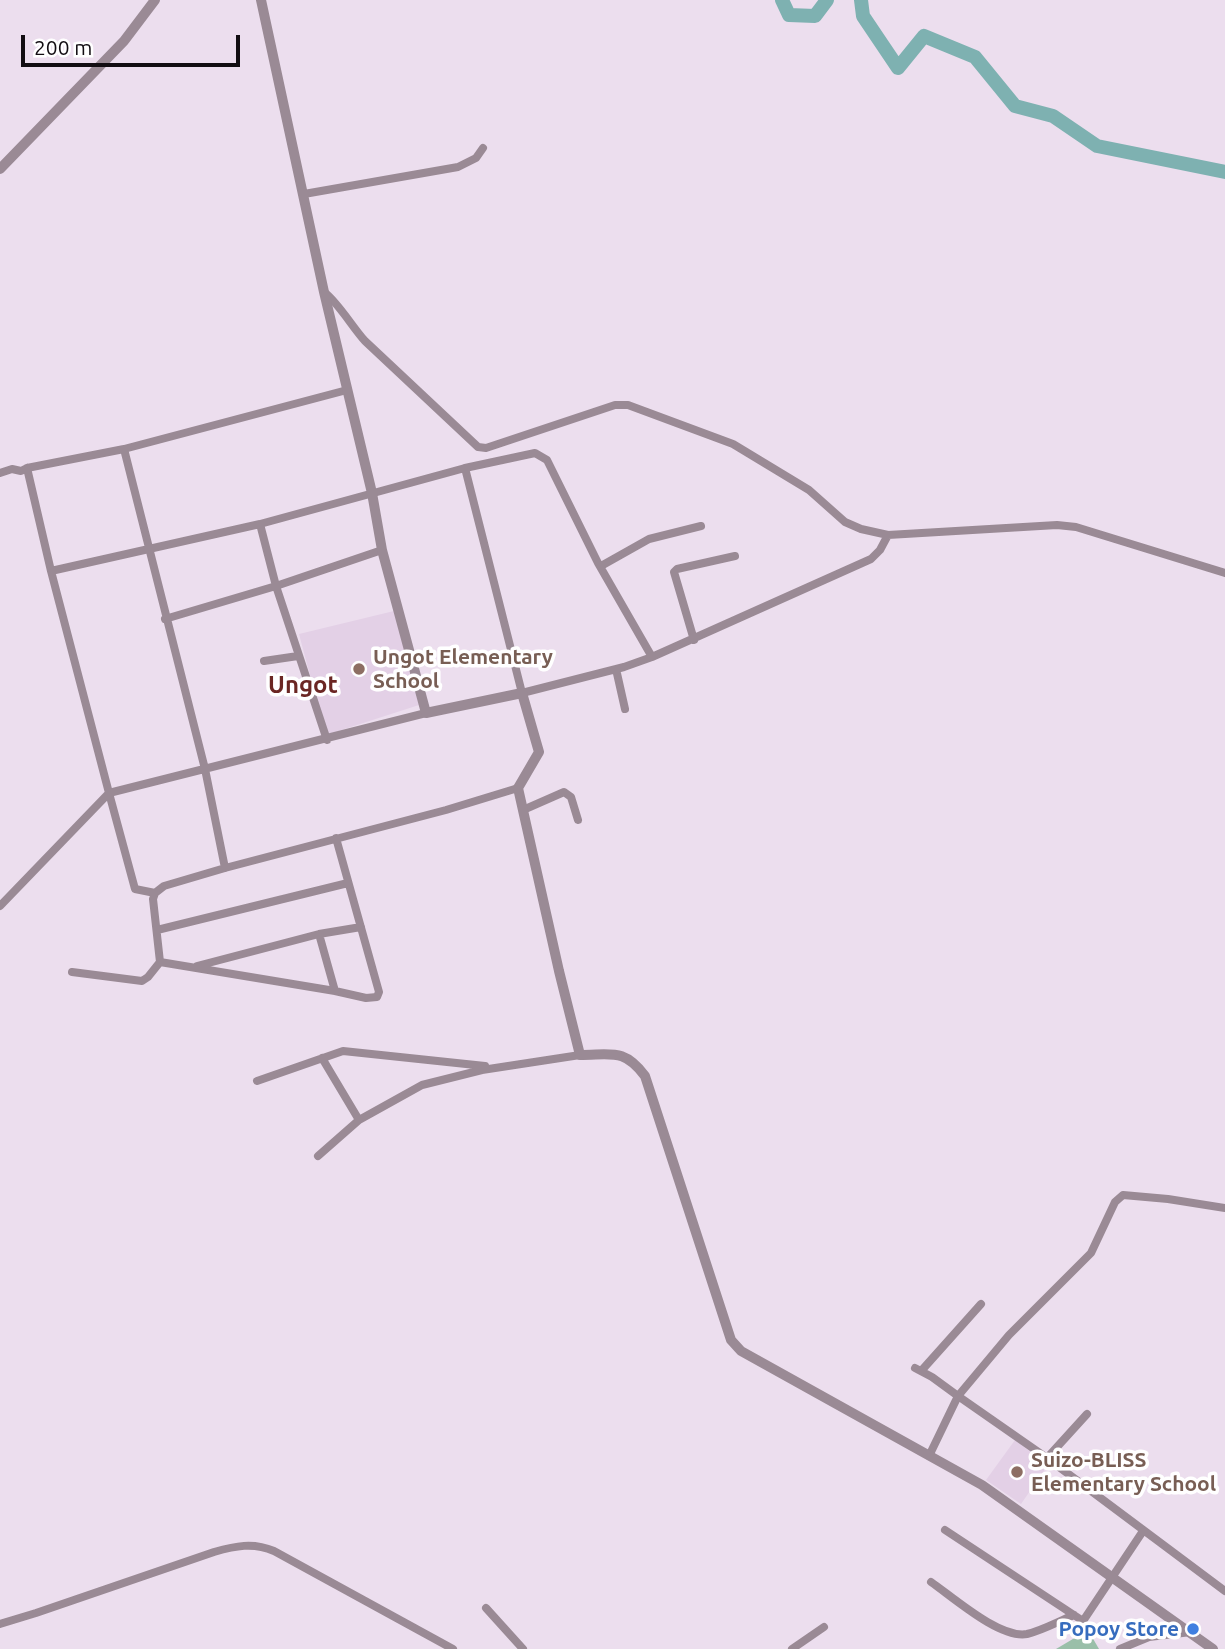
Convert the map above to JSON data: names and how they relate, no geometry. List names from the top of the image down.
{
  "districts": ["Ungot"],
  "places": ["Ungot Elementary School", "Suizo-BLISS Elementary School", "Popoy Store"],
  "scale_bar": "200 m"
}
